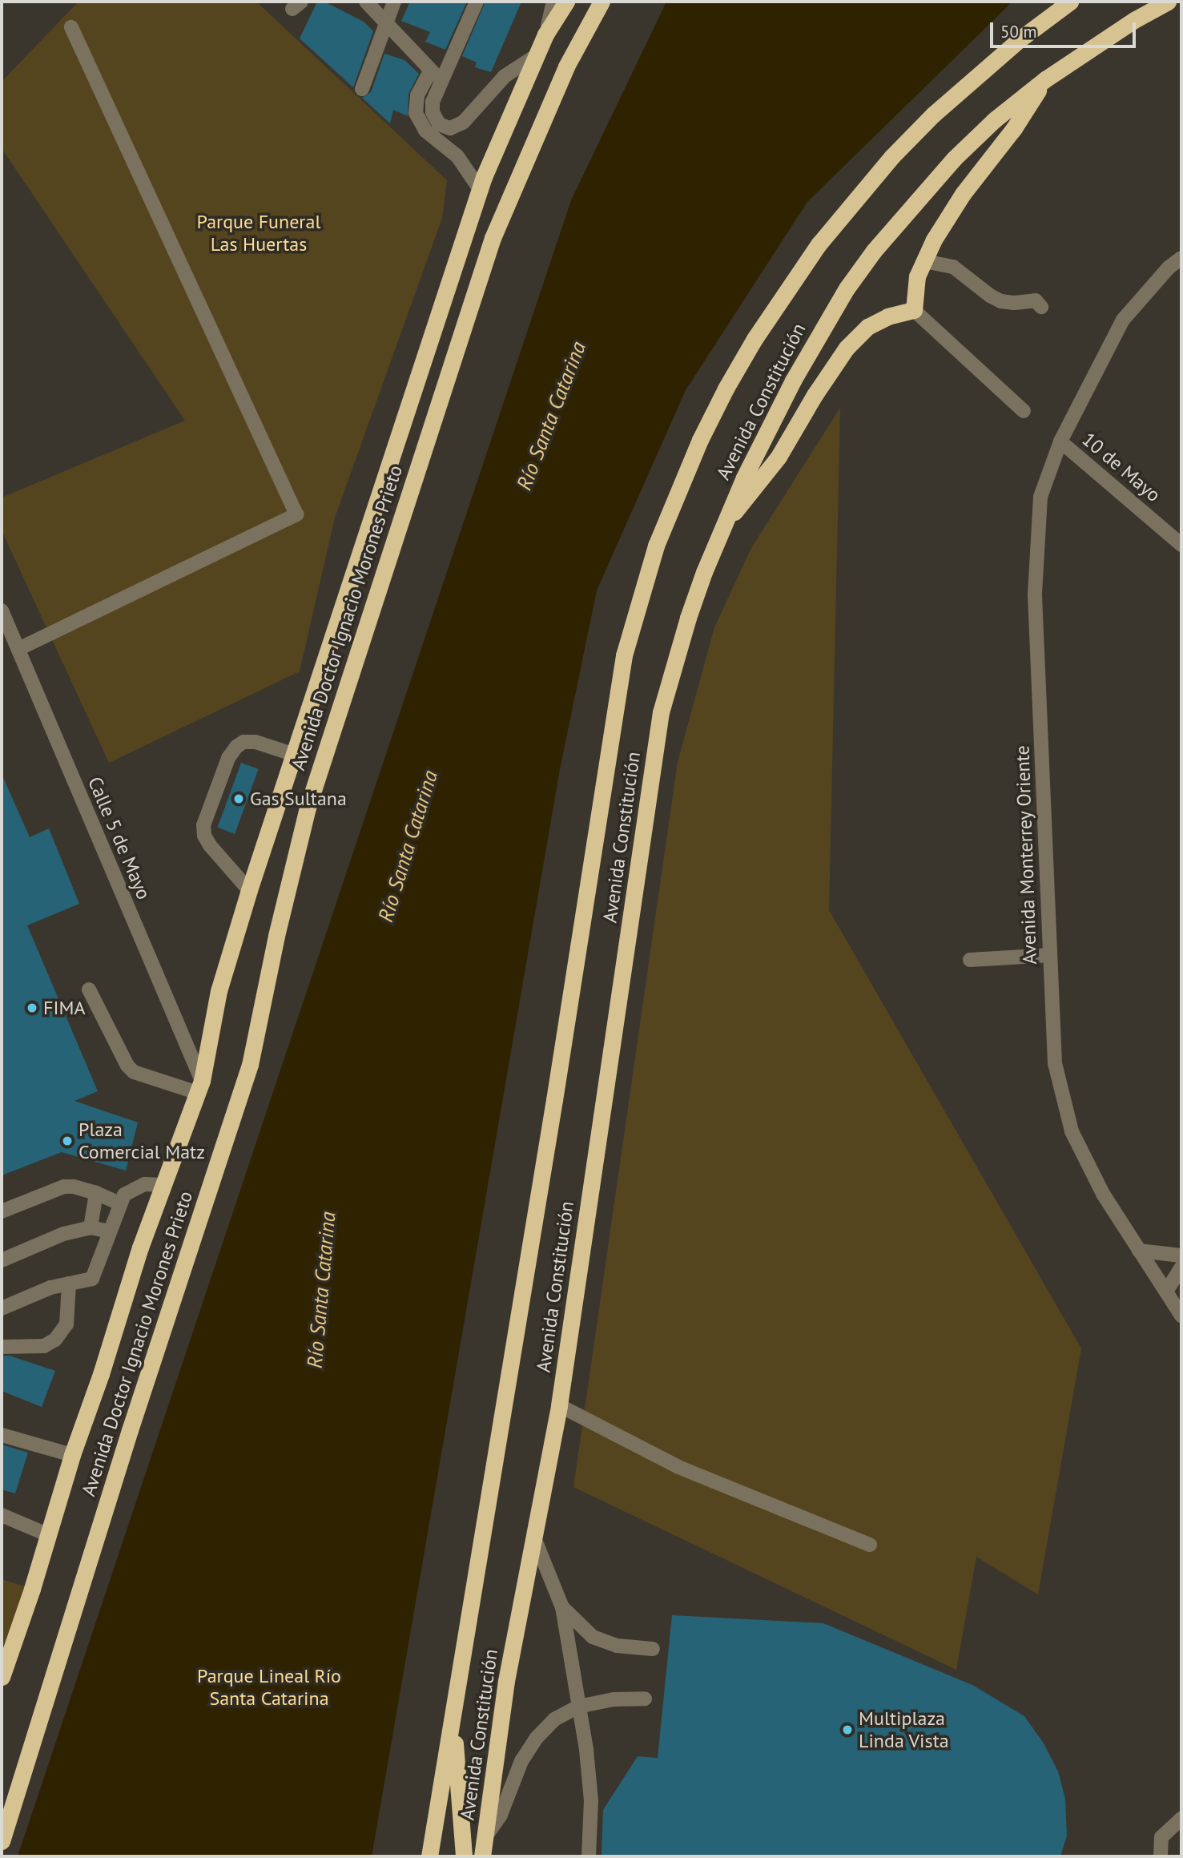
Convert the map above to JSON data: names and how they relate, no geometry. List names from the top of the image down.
{
  "streets": {
    "highway": ["Avenida Constitución", "Avenida Doctor Ignacio Morones Prieto"],
    "street": ["10 de Mayo", "Calle 5 de Mayo", "Avenida Monterrey Oriente"]
  },
  "crossings": [
    ["10 de Mayo", "Avenida Monterrey Oriente"],
    ["Avenida Doctor Ignacio Morones Prieto", "Calle 5 de Mayo"]
  ],
  "water": ["Río Santa Catarina"],
  "parks": ["Parque Funeral Las Huertas", "Parque Lineal Río Santa Catarina"],
  "places": [
    "Gas Sultana",
    "FIMA",
    "Plaza Comercial Matz",
    "Multiplaza Linda Vista"
  ],
  "scale_bar": "50 m"
}
